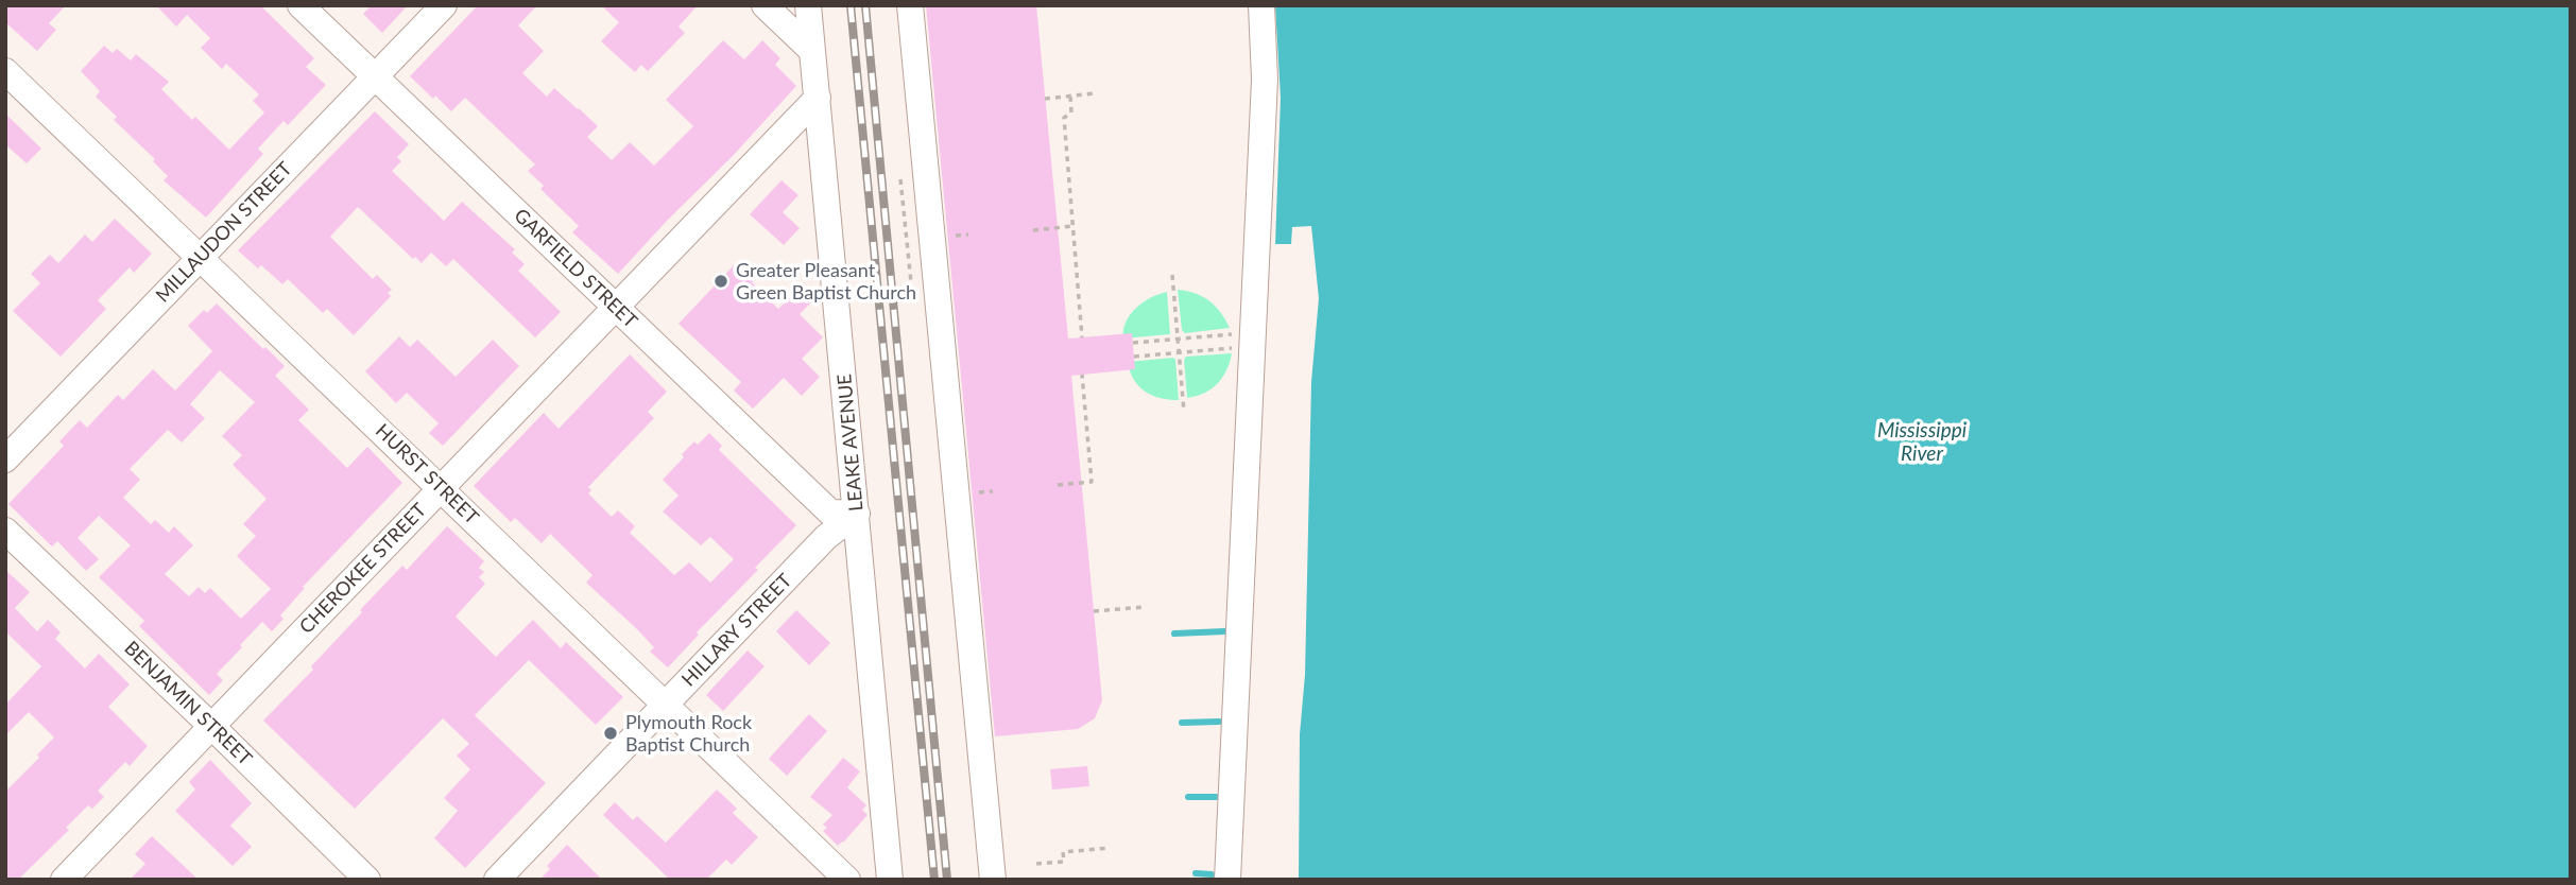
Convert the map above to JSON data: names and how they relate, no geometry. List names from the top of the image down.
{
  "streets": {
    "street": [
      "MILLAUDON STREET",
      "GARFIELD STREET",
      "LEAKE AVENUE",
      "HURST STREET",
      "CHEROKEE STREET",
      "HILLARY STREET",
      "BENJAMIN STREET"
    ]
  },
  "crossings": [
    ["MILLAUDON STREET", "GARFIELD STREET"],
    ["MILLAUDON STREET", "HURST STREET"],
    ["GARFIELD STREET", "LEAKE AVENUE"],
    ["GARFIELD STREET", "CHEROKEE STREET"],
    ["GARFIELD STREET", "HILLARY STREET"],
    ["LEAKE AVENUE", "CHEROKEE STREET"],
    ["LEAKE AVENUE", "HILLARY STREET"],
    ["HURST STREET", "CHEROKEE STREET"],
    ["HURST STREET", "HILLARY STREET"],
    ["CHEROKEE STREET", "BENJAMIN STREET"]
  ],
  "water": ["Mississippi River"],
  "places": ["Greater Pleasant Green Baptist Church", "Plymouth Rock Baptist Church"]
}
